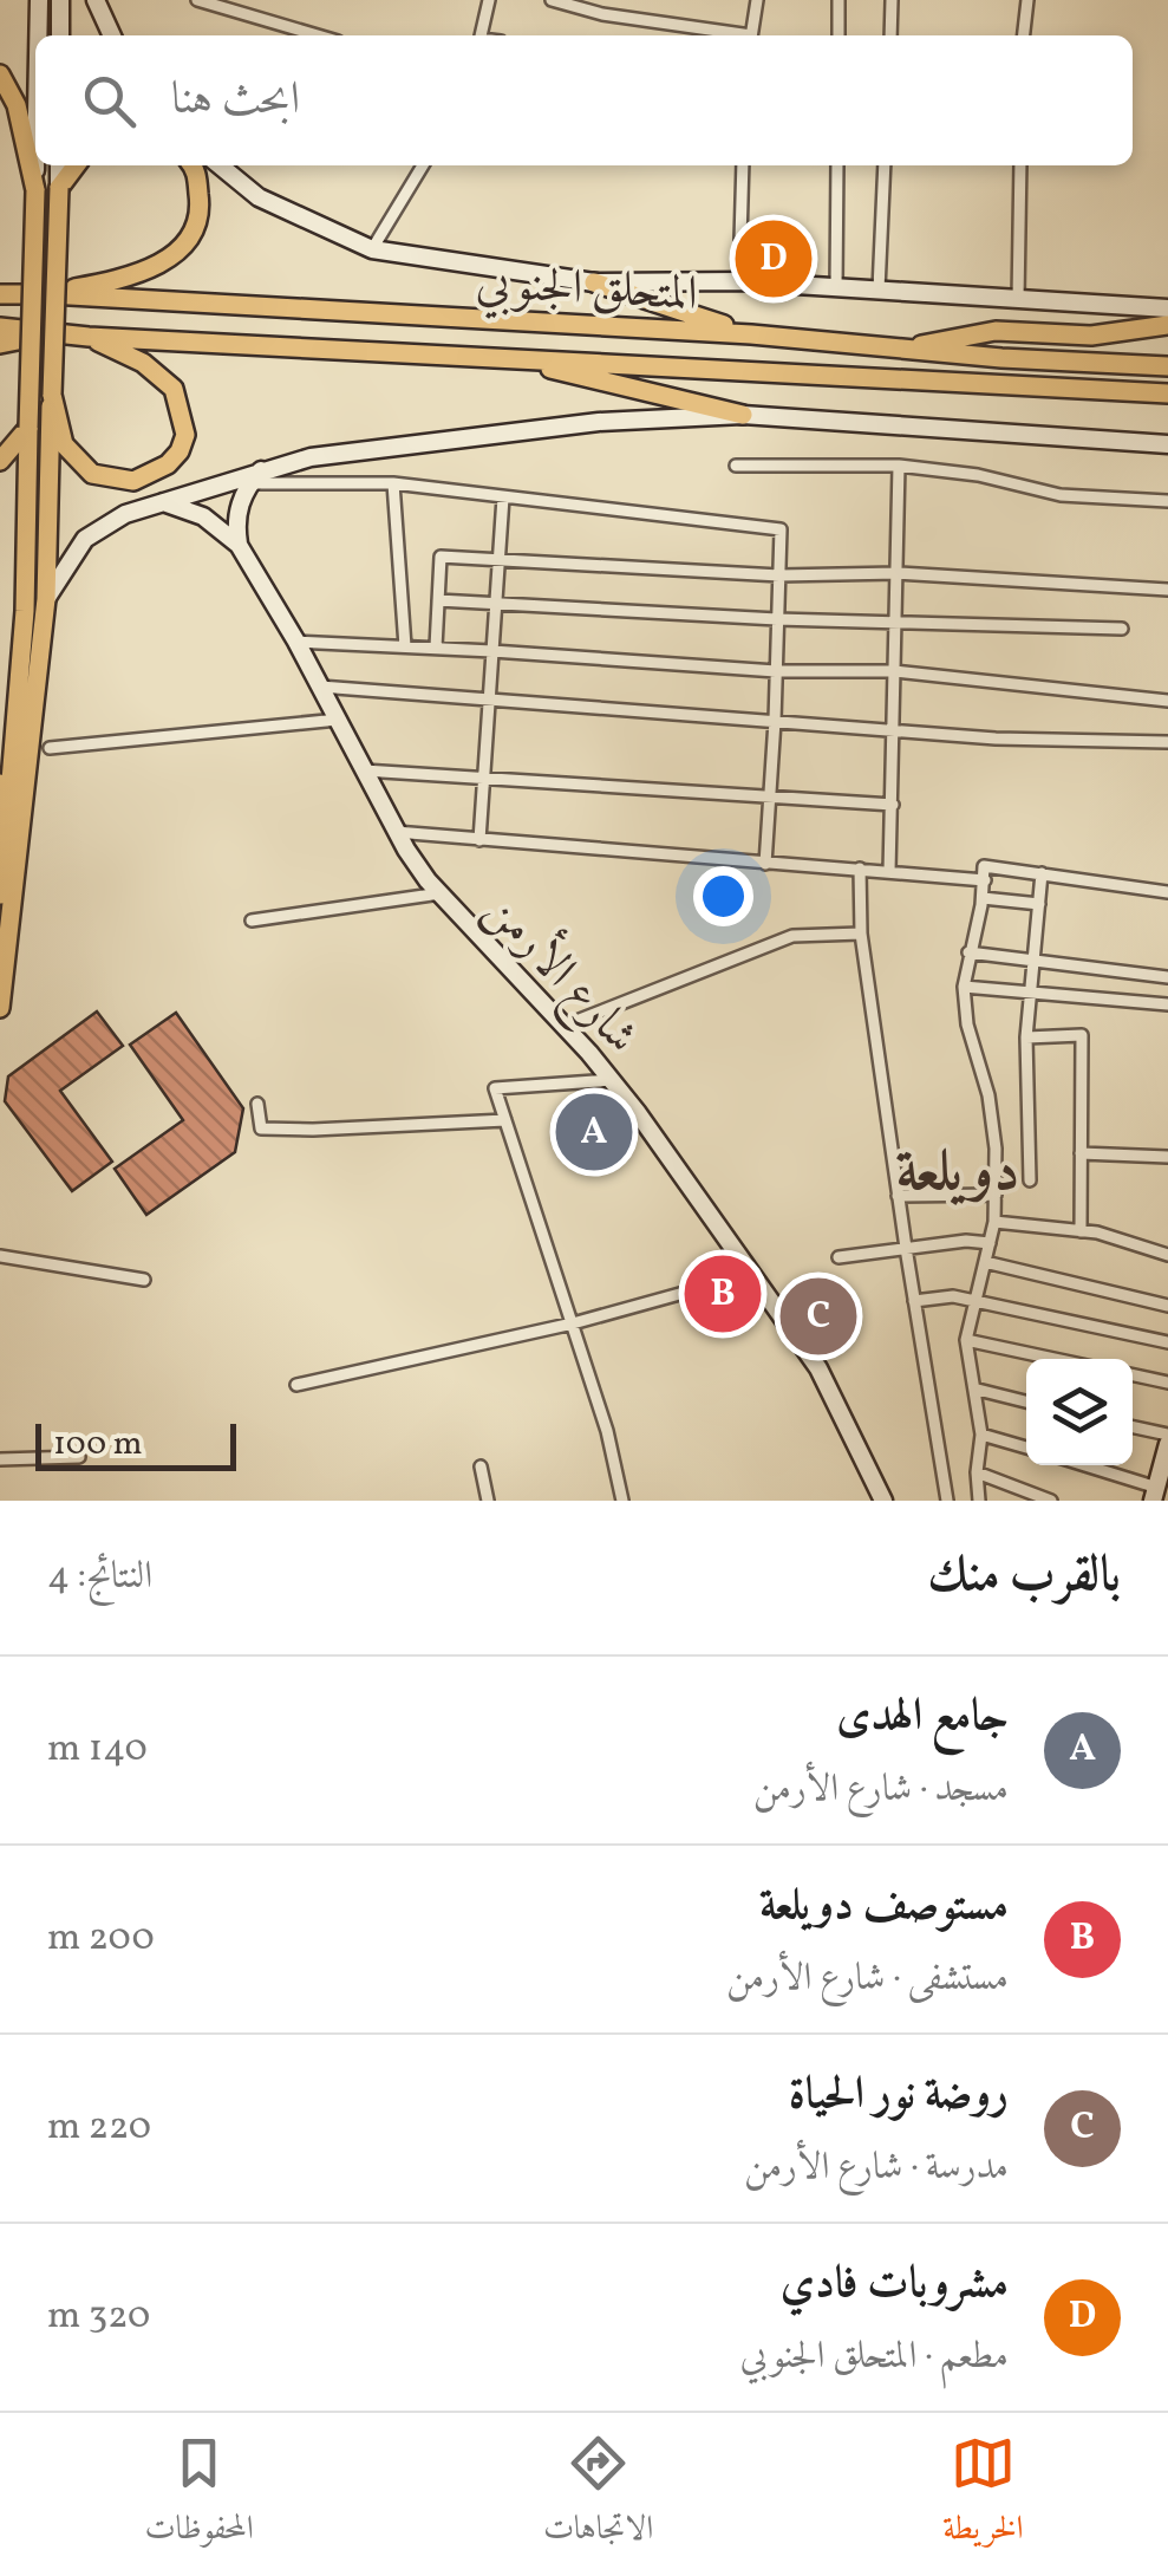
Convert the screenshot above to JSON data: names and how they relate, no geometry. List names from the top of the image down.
{
  "streets": {
    "main road": ["المتحلق الجنوبي", "شارع الأرمن"]
  },
  "districts": ["دويلعة"],
  "scale_bar": "100 m",
  "page": {
    "search": "ابحث هنا",
    "pins": [
      "D",
      "A",
      "B",
      "C"
    ],
    "scale": "100 m",
    "heading": ["بالقرب منك", "النتائج: 4"],
    "list": [
      {
        "mark": "A",
        "name": "جامع الهدى",
        "note": "مسجد · شارع الأرمن",
        "value": "140 m"
      },
      {
        "mark": "B",
        "name": "مستوصف دويلعة",
        "note": "مستشفى · شارع الأرمن",
        "value": "200 m"
      },
      {
        "mark": "C",
        "name": "روضة نور الحياة",
        "note": "مدرسة · شارع الأرمن",
        "value": "220 m"
      },
      {
        "mark": "D",
        "name": "مشروبات فادي",
        "note": "مطعم · المتحلق الجنوبي",
        "value": "320 m"
      }
    ],
    "nav": ["الخريطة", "الاتجاهات", "المحفوظات"]
  }
}
